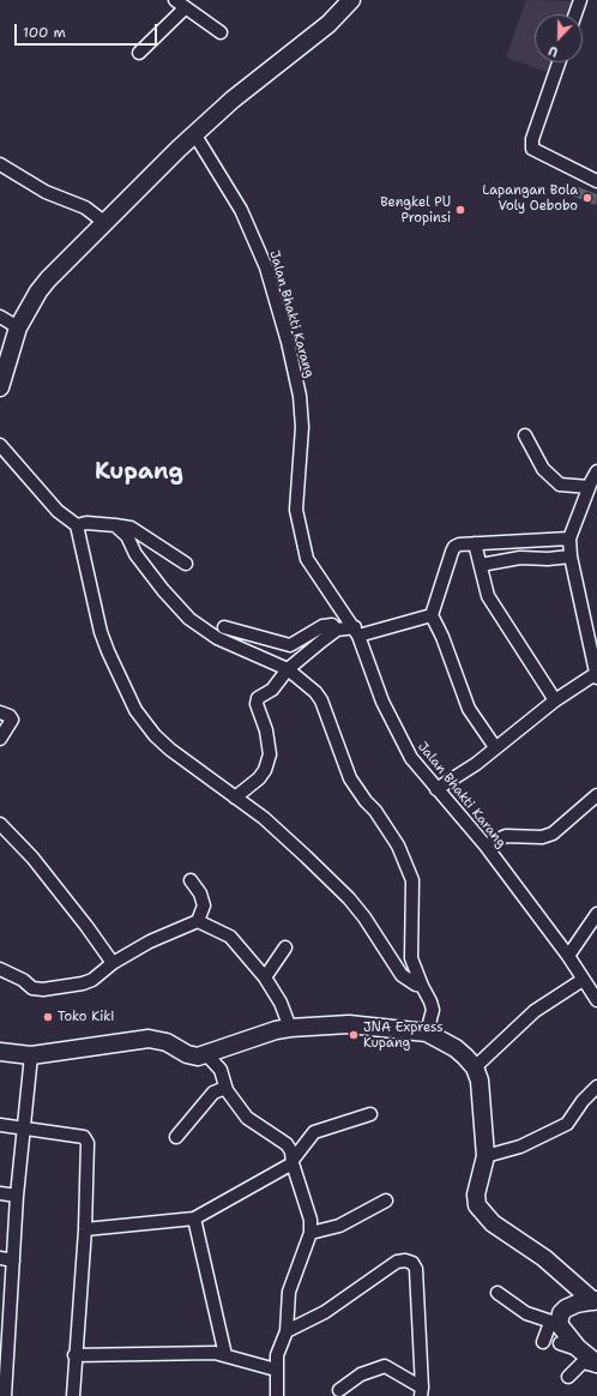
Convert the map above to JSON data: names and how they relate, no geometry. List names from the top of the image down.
{
  "streets": {
    "street": ["Jalan Bhakti Karang"]
  },
  "districts": ["Kupang"],
  "places": [
    "Lapangan Bola Voly Oebobo",
    "Bengkel PU Propinsi",
    "Toko Kiki",
    "JNA Express Kupang"
  ],
  "scale_bar": "100 m",
  "north": "bottom"
}
